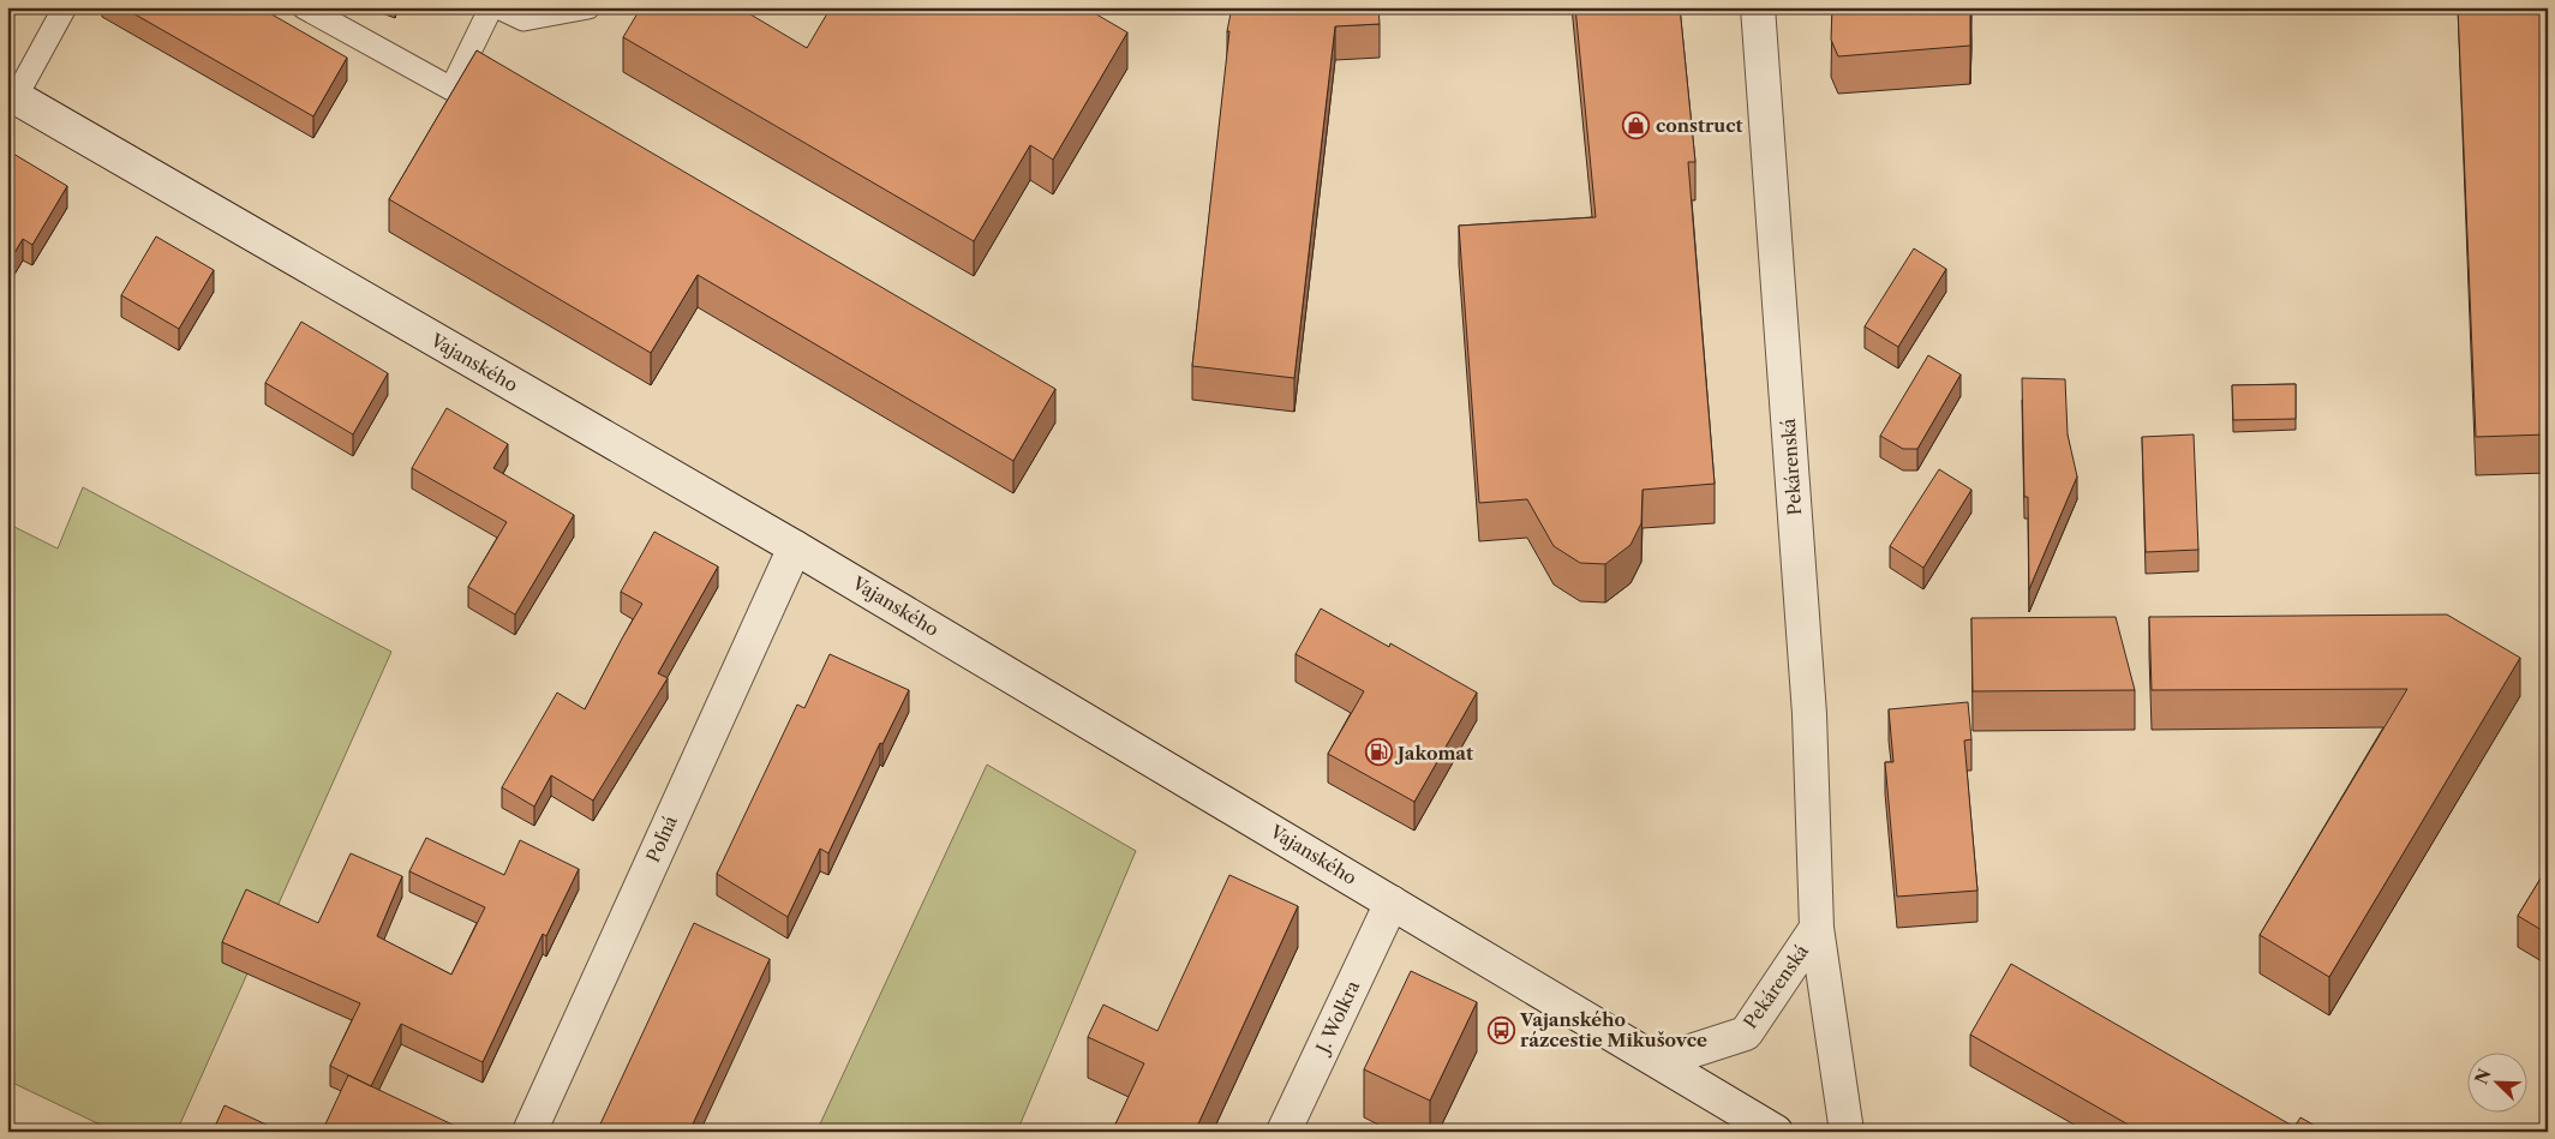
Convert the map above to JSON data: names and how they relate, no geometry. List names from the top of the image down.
{
  "streets": {
    "street": [
      "Vajanského",
      "Pekárenská",
      "Poľná",
      "J. Wolkra"
    ]
  },
  "crossings": [
    ["Vajanského", "Pekárenská"],
    ["Vajanského", "Poľná"],
    ["Vajanského", "J. Wolkra"]
  ],
  "places": {
    "shop": ["construct"],
    "fuel station": ["Jakomat"],
    "bus stop": ["Vajanského rázcestie Mikušovce"]
  },
  "north": "top left"
}
